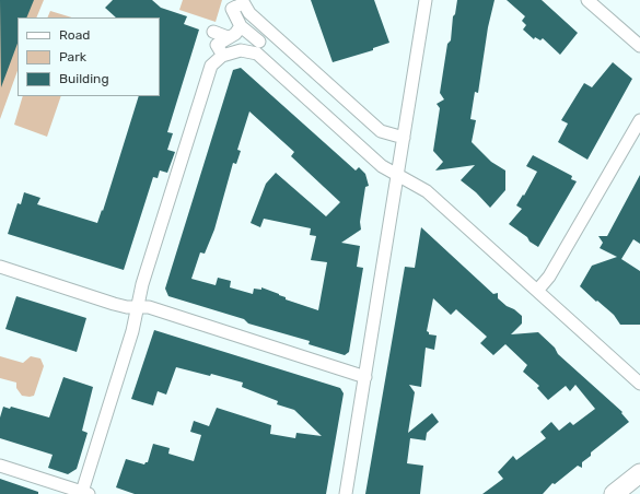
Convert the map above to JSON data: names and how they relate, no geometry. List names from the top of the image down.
{
  "legend": ["Road", "Park", "Building"]
}
